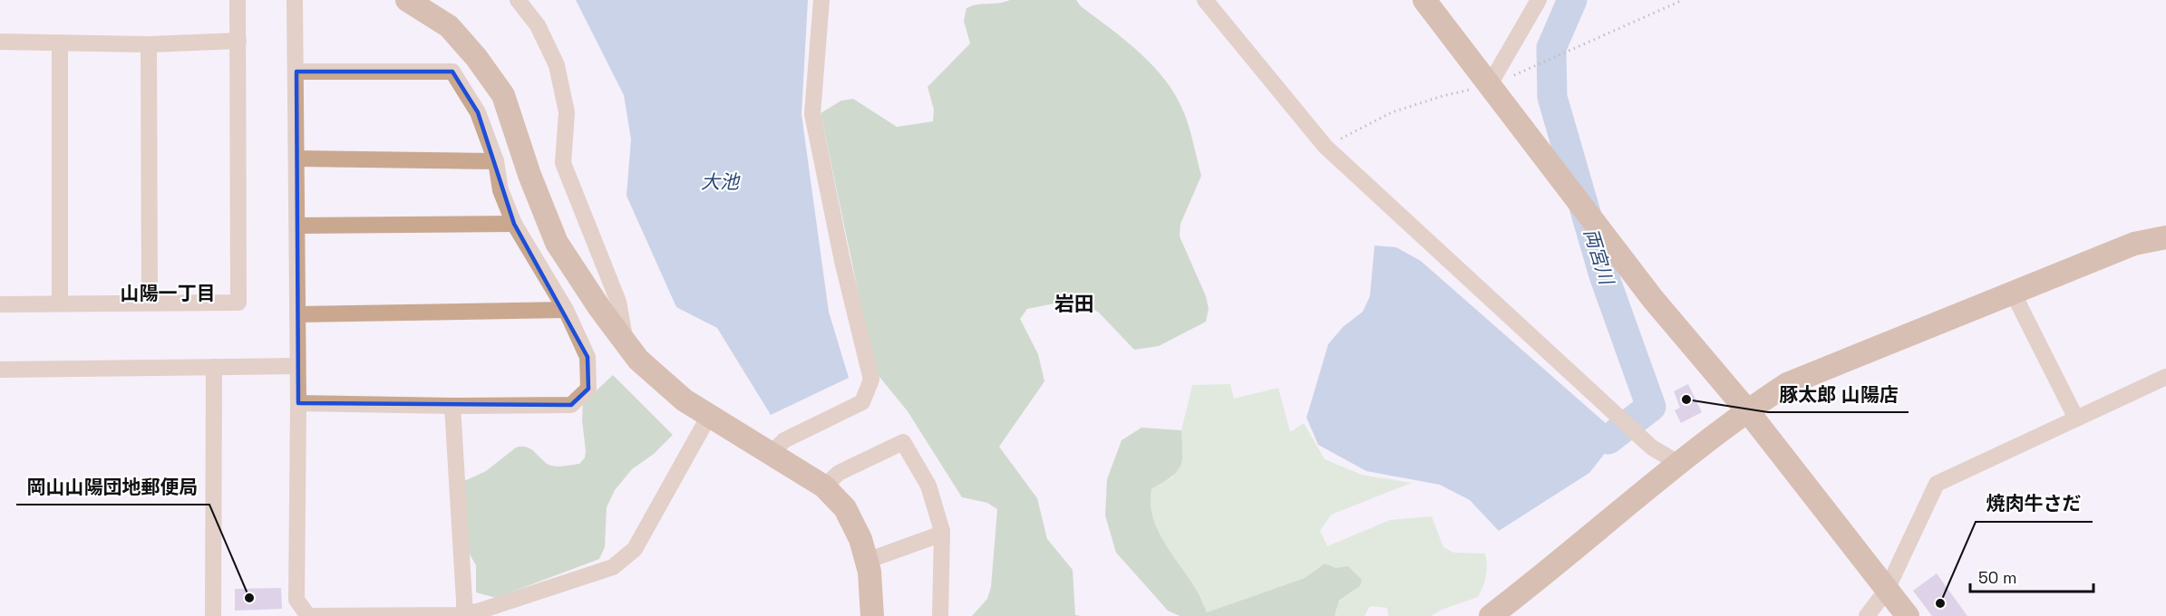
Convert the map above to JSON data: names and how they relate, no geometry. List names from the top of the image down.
{
  "districts": ["山陽一丁目", "岩田"],
  "water": ["大池", "両宮川"],
  "places": ["豚太郎 山陽店", "岡山山陽団地郵便局", "焼肉牛さだ"],
  "scale_bar": "50 m"
}
